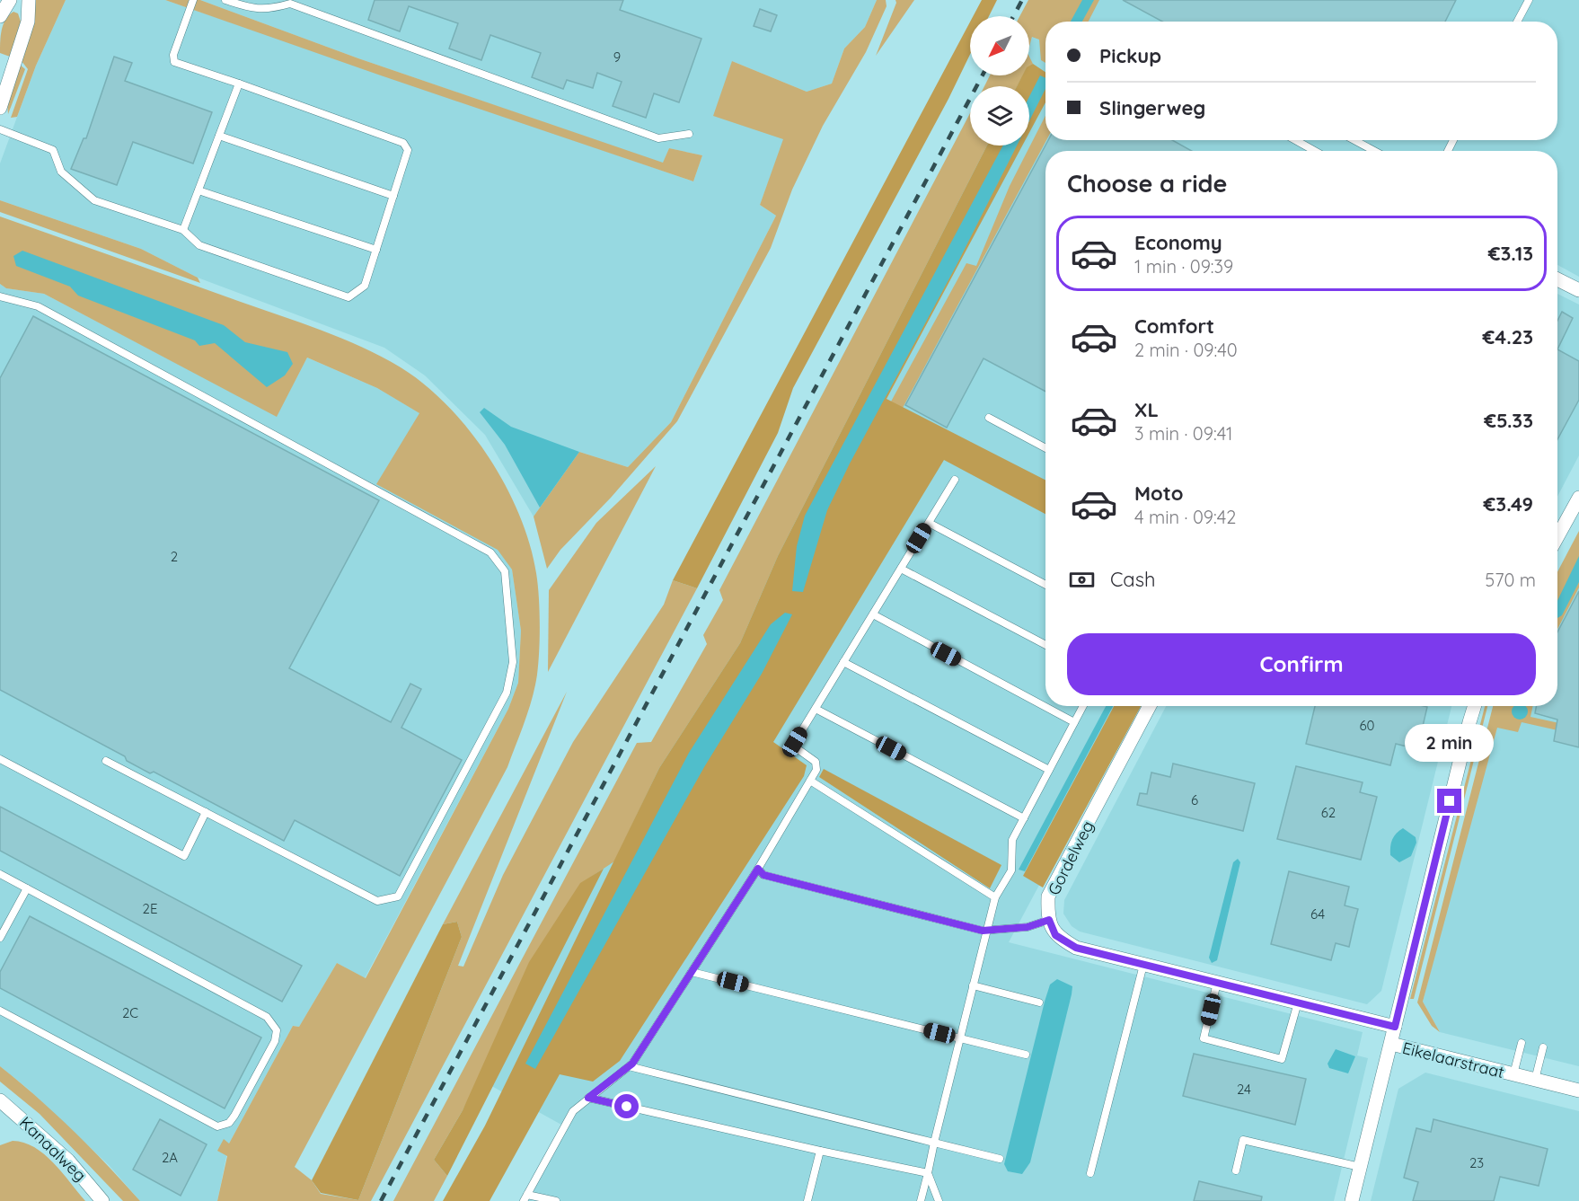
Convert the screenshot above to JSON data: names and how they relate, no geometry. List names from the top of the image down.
{
  "streets": {
    "street": ["Gordelweg", "Eikelaarstraat", "Kanaalweg"]
  },
  "house_numbers": [
    "9",
    "2",
    "60",
    "6",
    "62",
    "2E",
    "64",
    "2C",
    "24",
    "2A",
    "23"
  ],
  "north": "bottom left",
  "page": {
    "banner": ["Pickup", "Slingerweg"],
    "heading": "Choose a ride",
    "list": [
      {
        "name": "Economy",
        "note": "1 min · 09:39",
        "value": "€3.13"
      },
      {
        "name": "Comfort",
        "note": "2 min · 09:40",
        "value": "€4.23"
      },
      {
        "name": "XL",
        "note": "3 min · 09:41",
        "value": "€5.33"
      },
      {
        "name": "Moto",
        "note": "4 min · 09:42",
        "value": "€3.49"
      }
    ],
    "pay": ["Cash", "570 m"],
    "buttons": "Confirm",
    "bubble": "2 min"
  }
}
